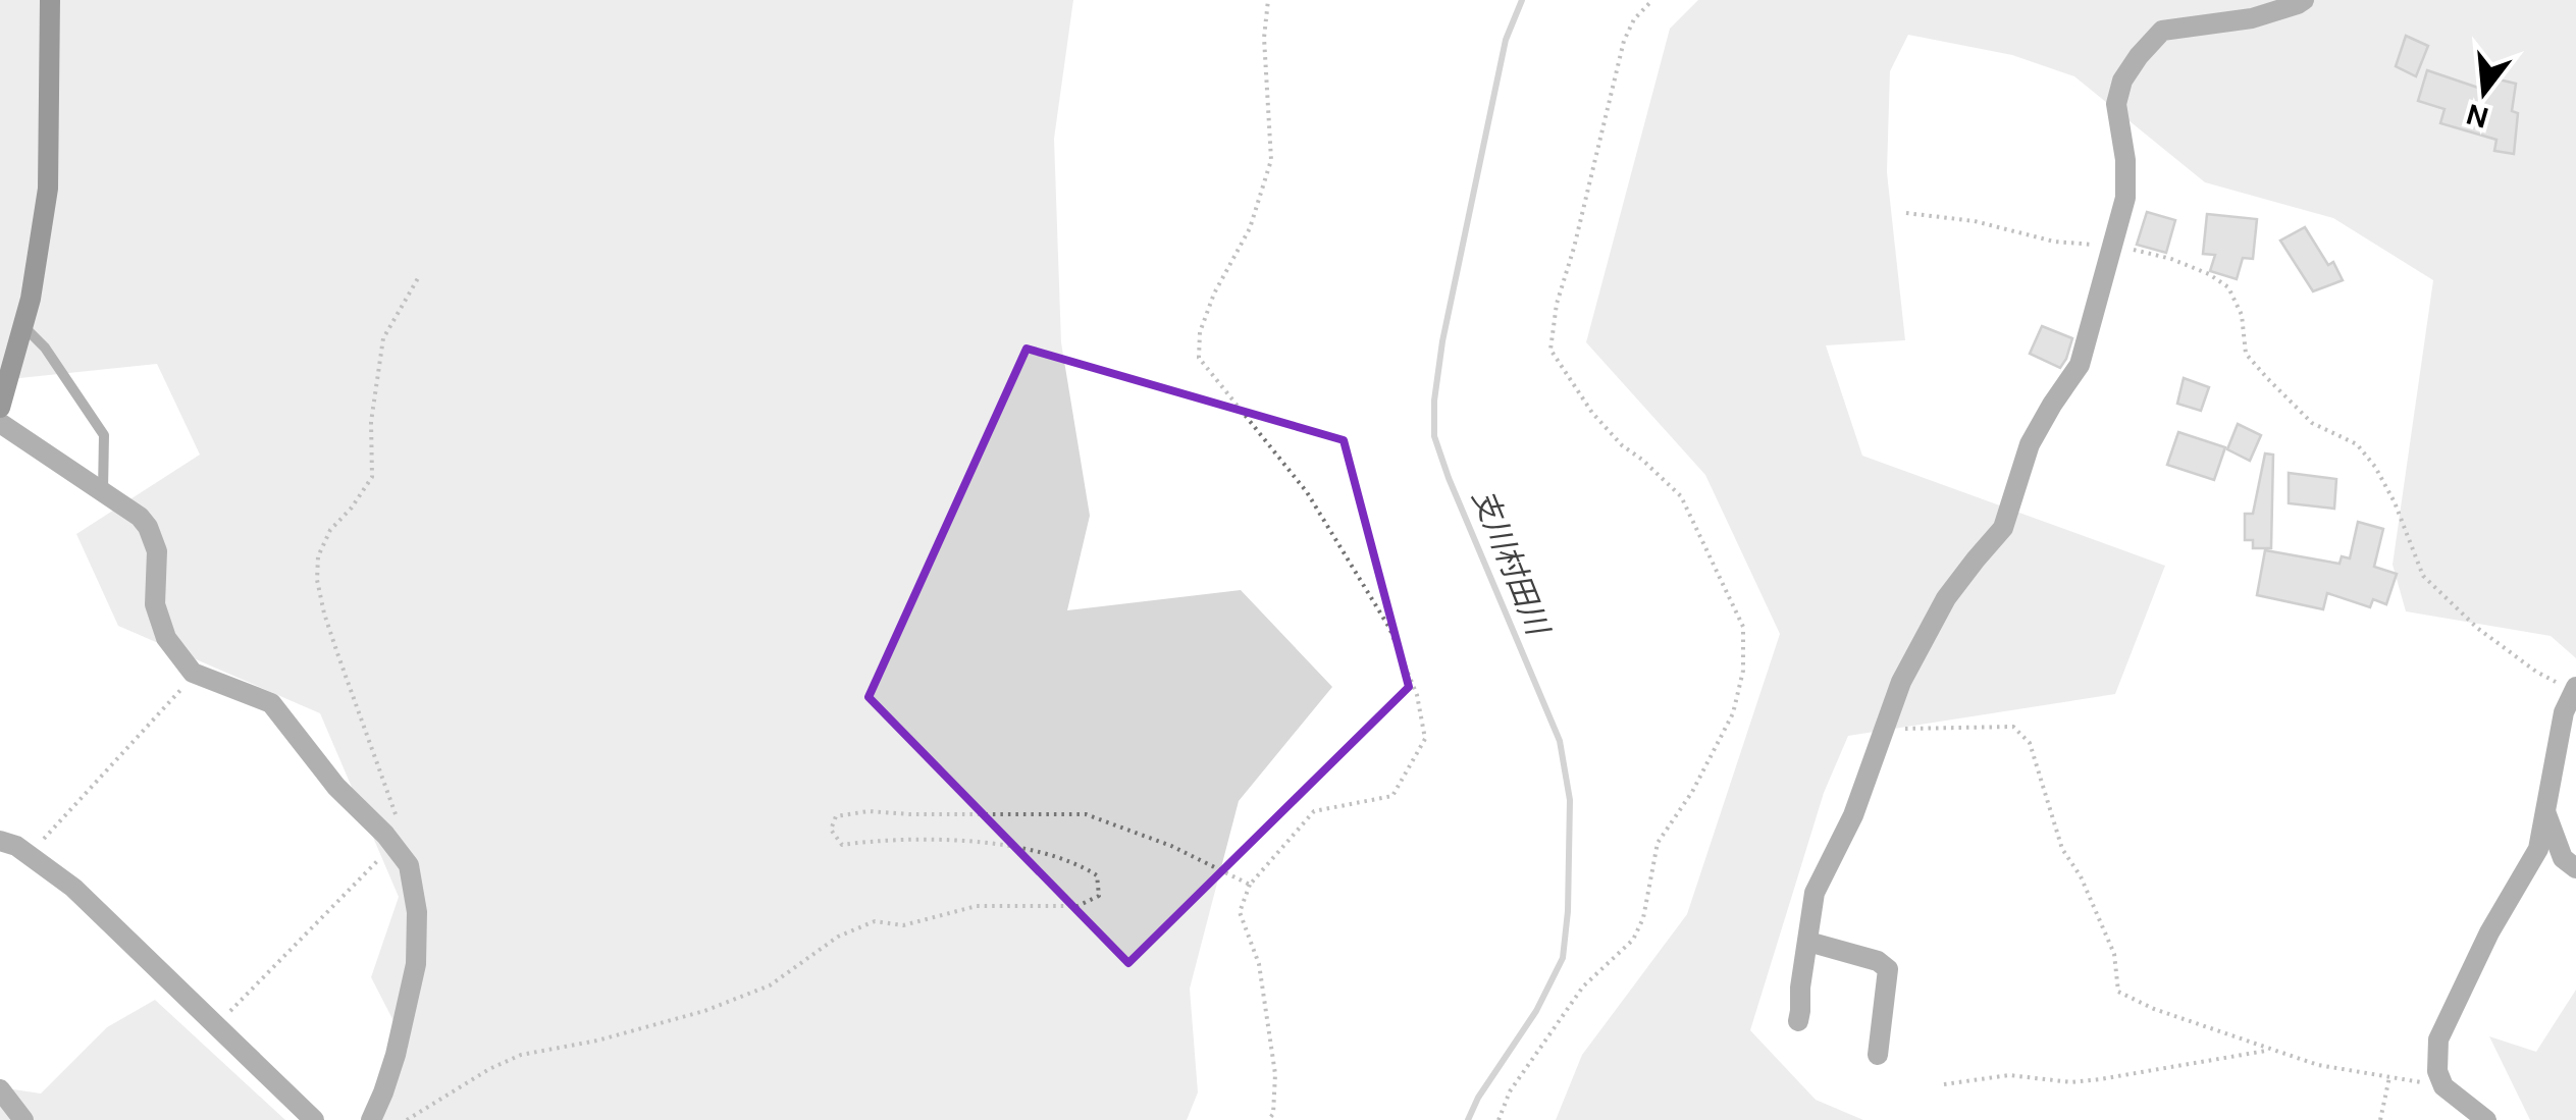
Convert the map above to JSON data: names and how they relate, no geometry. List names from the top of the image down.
{
  "water": ["支川村田川"],
  "north": "bottom"
}
